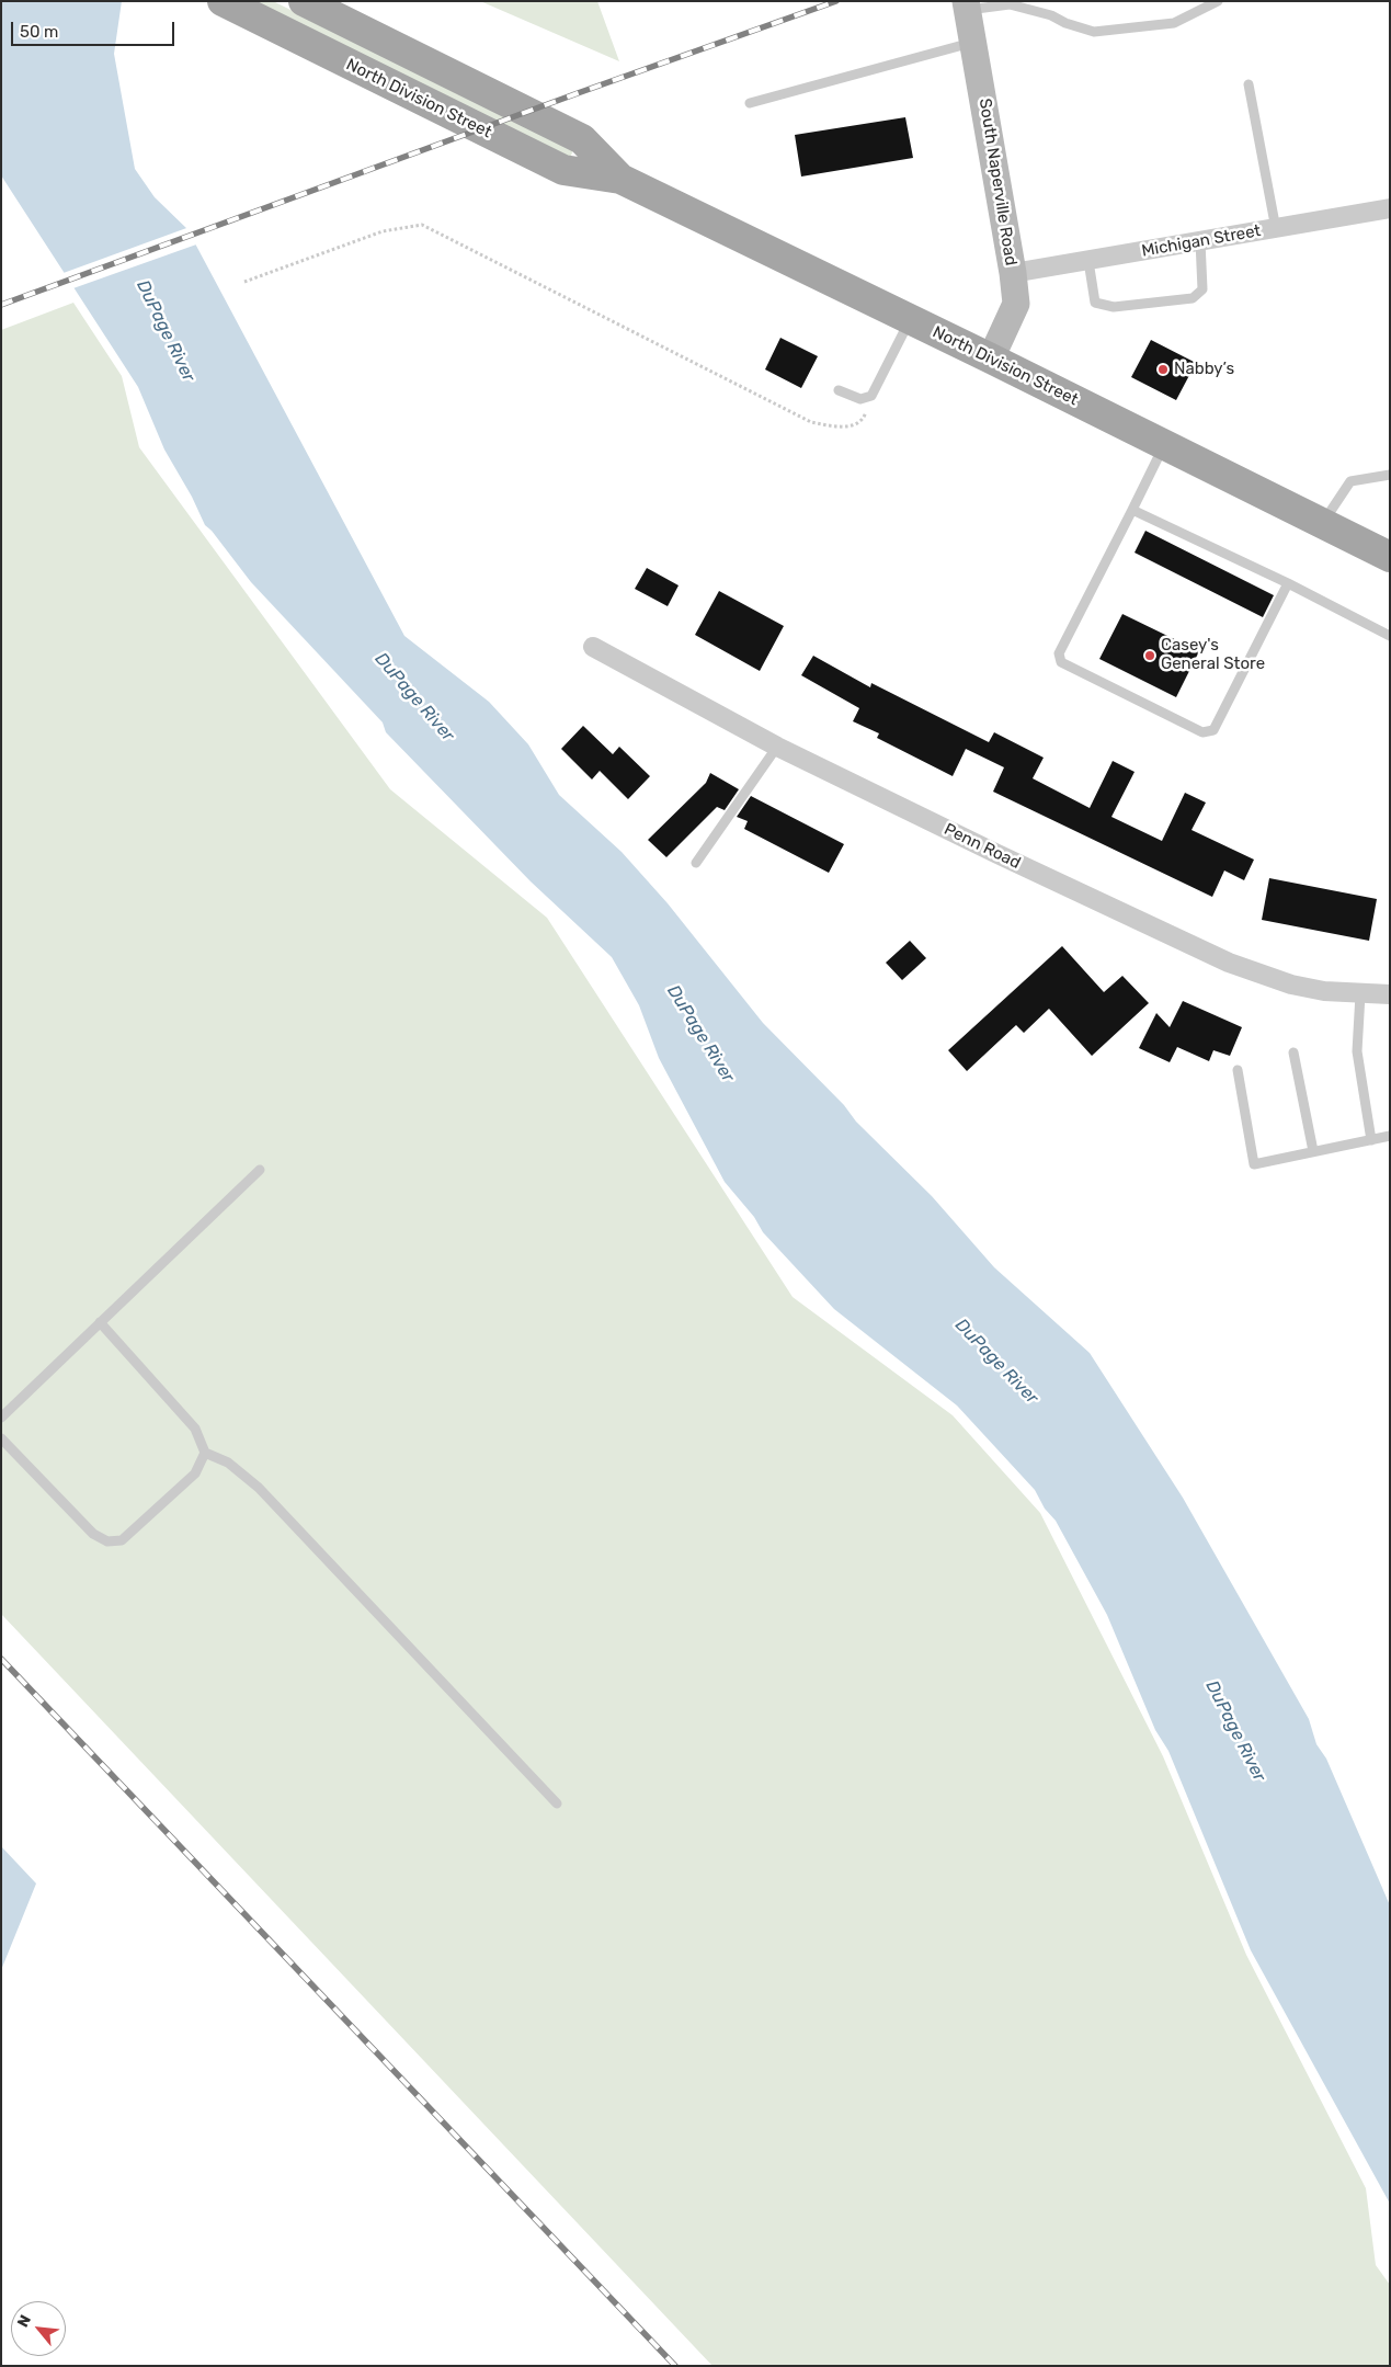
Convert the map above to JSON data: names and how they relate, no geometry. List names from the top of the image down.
{
  "streets": {
    "main road": ["North Division Street", "South Naperville Road"],
    "street": ["Michigan Street", "Penn Road"]
  },
  "crossings": [
    ["North Division Street", "South Naperville Road"],
    ["South Naperville Road", "Michigan Street"]
  ],
  "water": ["DuPage River"],
  "places": ["Nabby’s", "Casey's General Store"],
  "scale_bar": "50 m",
  "north": "top left"
}
